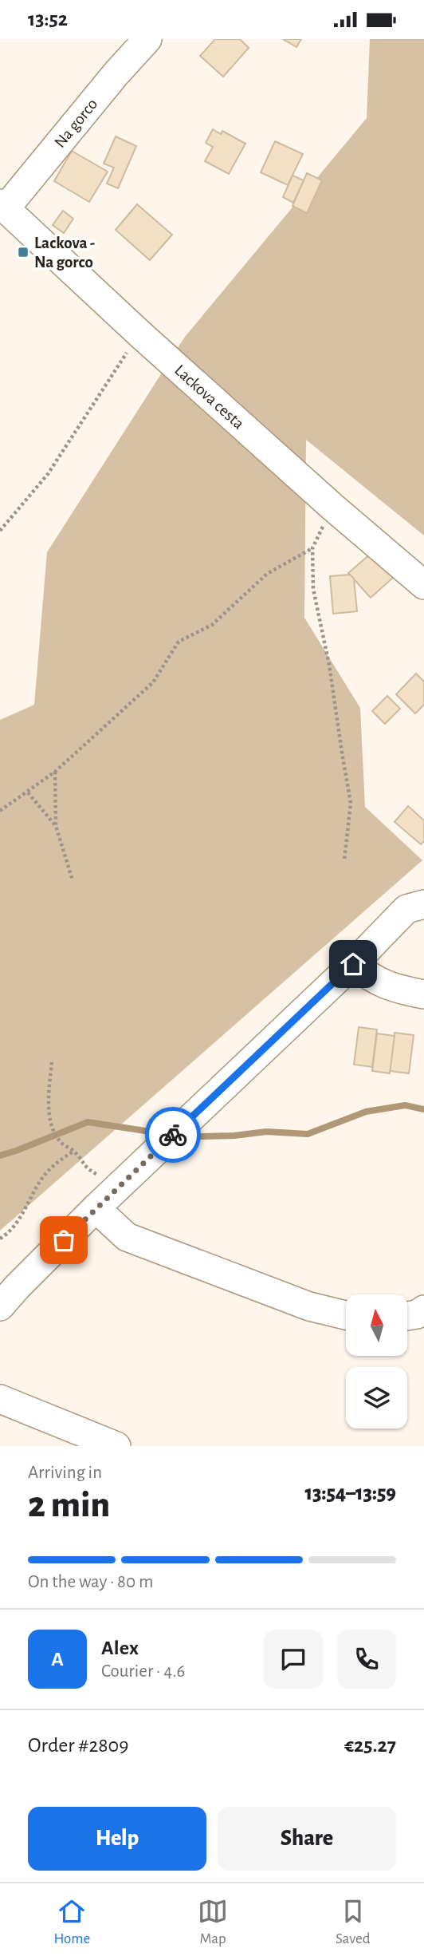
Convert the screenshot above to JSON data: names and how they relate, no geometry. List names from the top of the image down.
{
  "streets": {
    "street": ["Na gorco", "Lackova cesta"]
  },
  "crossings": [
    ["Na gorco", "Lackova cesta"]
  ],
  "places": {
    "transit": ["Lackova - Na gorco"]
  },
  "north": "top",
  "page": {
    "status": "13:52",
    "heading": ["2 min", "Arriving in", "13:54–13:59"],
    "panel": [
      "Alex",
      "Courier · 4.6",
      "Order #2809",
      "€25.27"
    ],
    "bar": "On the way · 80 m",
    "round": "A",
    "buttons": ["Help", "Share"],
    "tabs": ["Home", "Map", "Saved"]
  }
}
